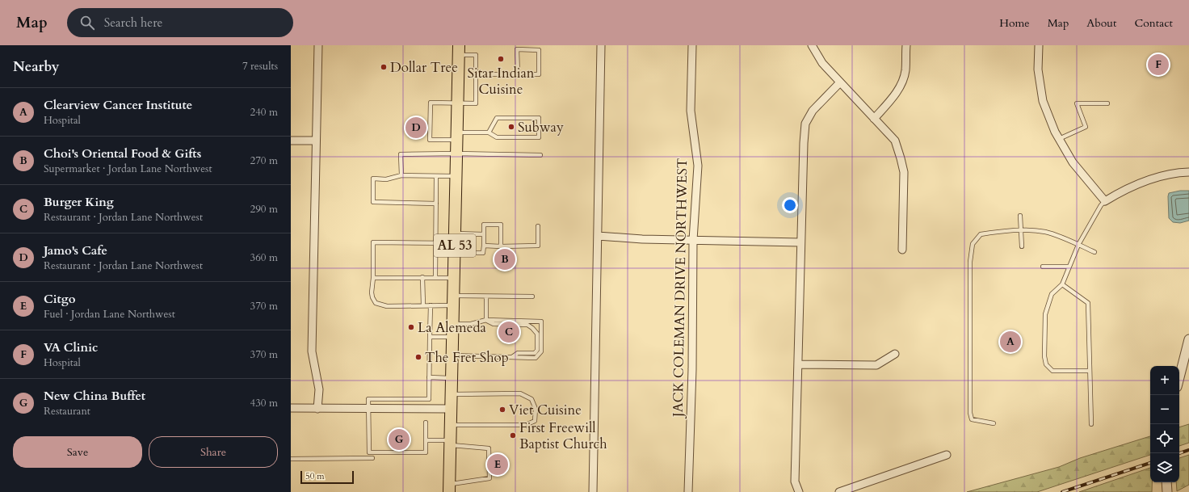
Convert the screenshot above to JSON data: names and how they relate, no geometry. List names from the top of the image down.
{
  "streets": {
    "main road": ["AL 53"],
    "street": ["JACK COLEMAN DRIVE NORTHWEST"]
  },
  "places": [
    "Sitar Indian Cuisine",
    "Dollar Tree",
    "Subway",
    "La Alemeda",
    "The Fret Shop",
    "Viet Cuisine",
    "First Freewill Baptist Church"
  ],
  "scale_bar": "50 m",
  "page": {
    "header": "Map",
    "search": "Search here",
    "nav": [
      "Home",
      "Map",
      "About",
      "Contact"
    ],
    "heading": ["Nearby", "7 results"],
    "pins": [
      "F",
      "D",
      "B",
      "C",
      "A",
      "G",
      "E"
    ],
    "list": [
      {
        "mark": "A",
        "name": "Clearview Cancer Institute",
        "note": "Hospital",
        "value": "240 m"
      },
      {
        "mark": "B",
        "name": "Choi's Oriental Food & Gifts",
        "note": "Supermarket · Jordan Lane Northwest",
        "value": "270 m"
      },
      {
        "mark": "C",
        "name": "Burger King",
        "note": "Restaurant · Jordan Lane Northwest",
        "value": "290 m"
      },
      {
        "mark": "D",
        "name": "Jamo's Cafe",
        "note": "Restaurant · Jordan Lane Northwest",
        "value": "360 m"
      },
      {
        "mark": "E",
        "name": "Citgo",
        "note": "Fuel · Jordan Lane Northwest",
        "value": "370 m"
      },
      {
        "mark": "F",
        "name": "VA Clinic",
        "note": "Hospital",
        "value": "370 m"
      },
      {
        "mark": "G",
        "name": "New China Buffet",
        "note": "Restaurant",
        "value": "430 m"
      }
    ],
    "map_buttons": ["+", "−"],
    "buttons": ["Save", "Share"],
    "scale": "50 m"
  }
}
